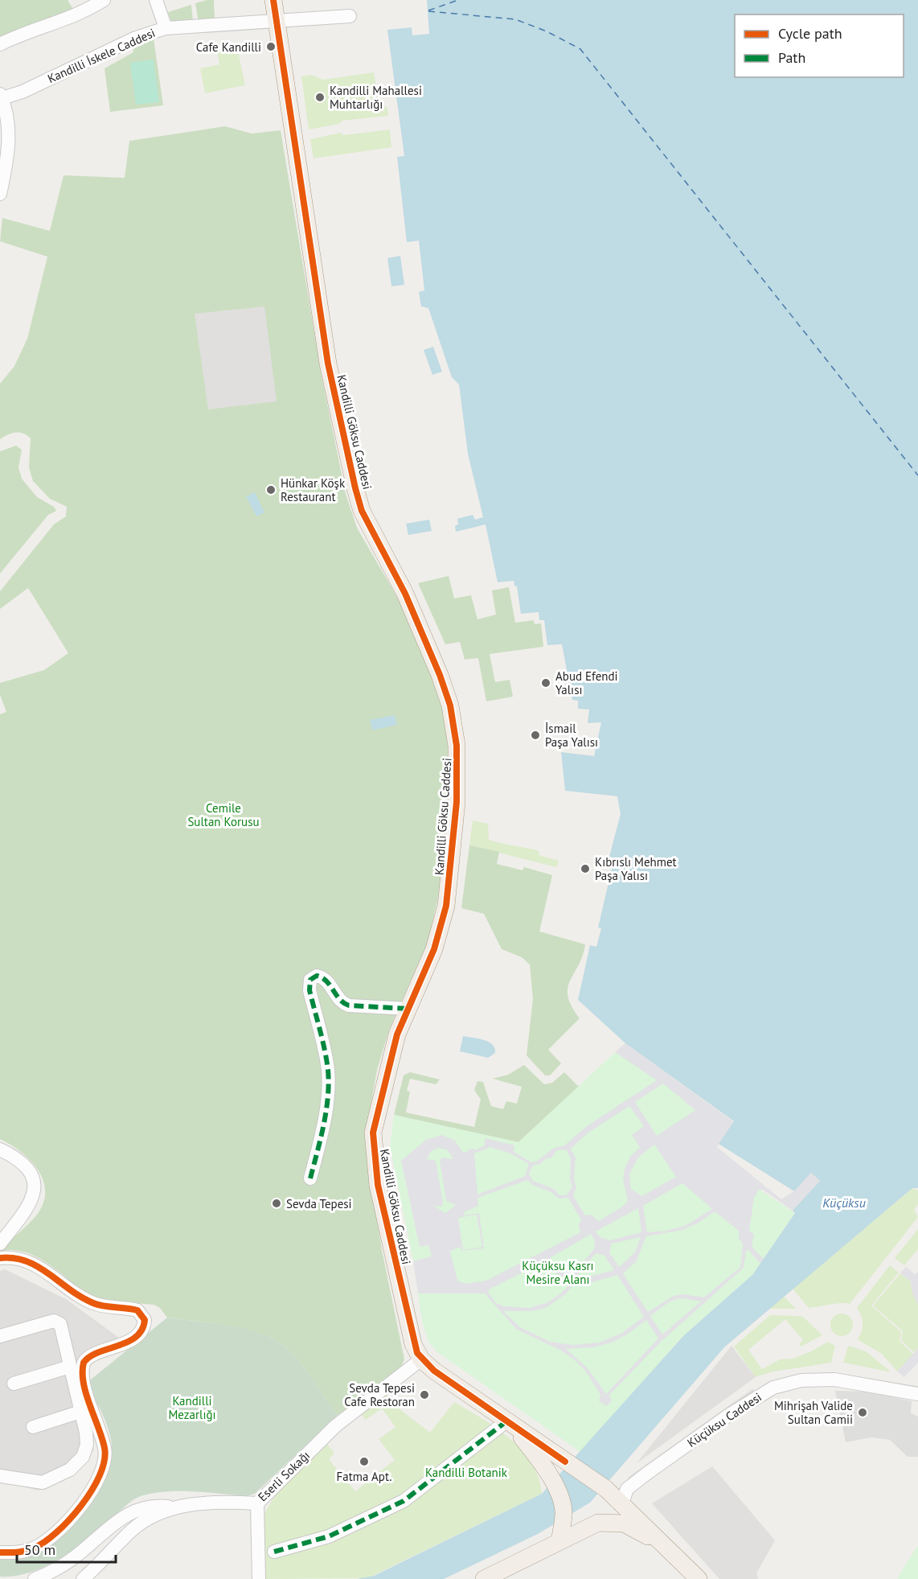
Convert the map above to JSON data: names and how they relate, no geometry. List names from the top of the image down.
{
  "streets": {
    "main road": ["Kandilli Göksu Caddesi"],
    "street": ["Kandilli İskele Caddesi", "Küçüksu Caddesi", "Eserli Sokağı"]
  },
  "crossings": [
    ["Kandilli İskele Caddesi", "Kandilli Göksu Caddesi"],
    ["Kandilli Göksu Caddesi", "Eserli Sokağı"]
  ],
  "water": ["Küçüksu"],
  "parks": [
    "Cemile Sultan Korusu",
    "Küçüksu Kasrı Mesire Alanı",
    "Kandilli Mezarlığı",
    "Kandilli Botanik"
  ],
  "places": [
    "Cafe Kandilli",
    "Kandilli Mahallesi Muhtarlığı",
    "Hünkar Köşk Restaurant",
    "Abud Efendi Yalısı",
    "İsmail Paşa Yalısı",
    "Kıbrıslı Mehmet Paşa Yalısı",
    "Sevda Tepesi",
    "Sevda Tepesi Cafe Restoran",
    "Mihrişah Valide Sultan Camii",
    "Fatma Apt."
  ],
  "legend": ["Cycle path", "Path"],
  "scale_bar": "50 m"
}
